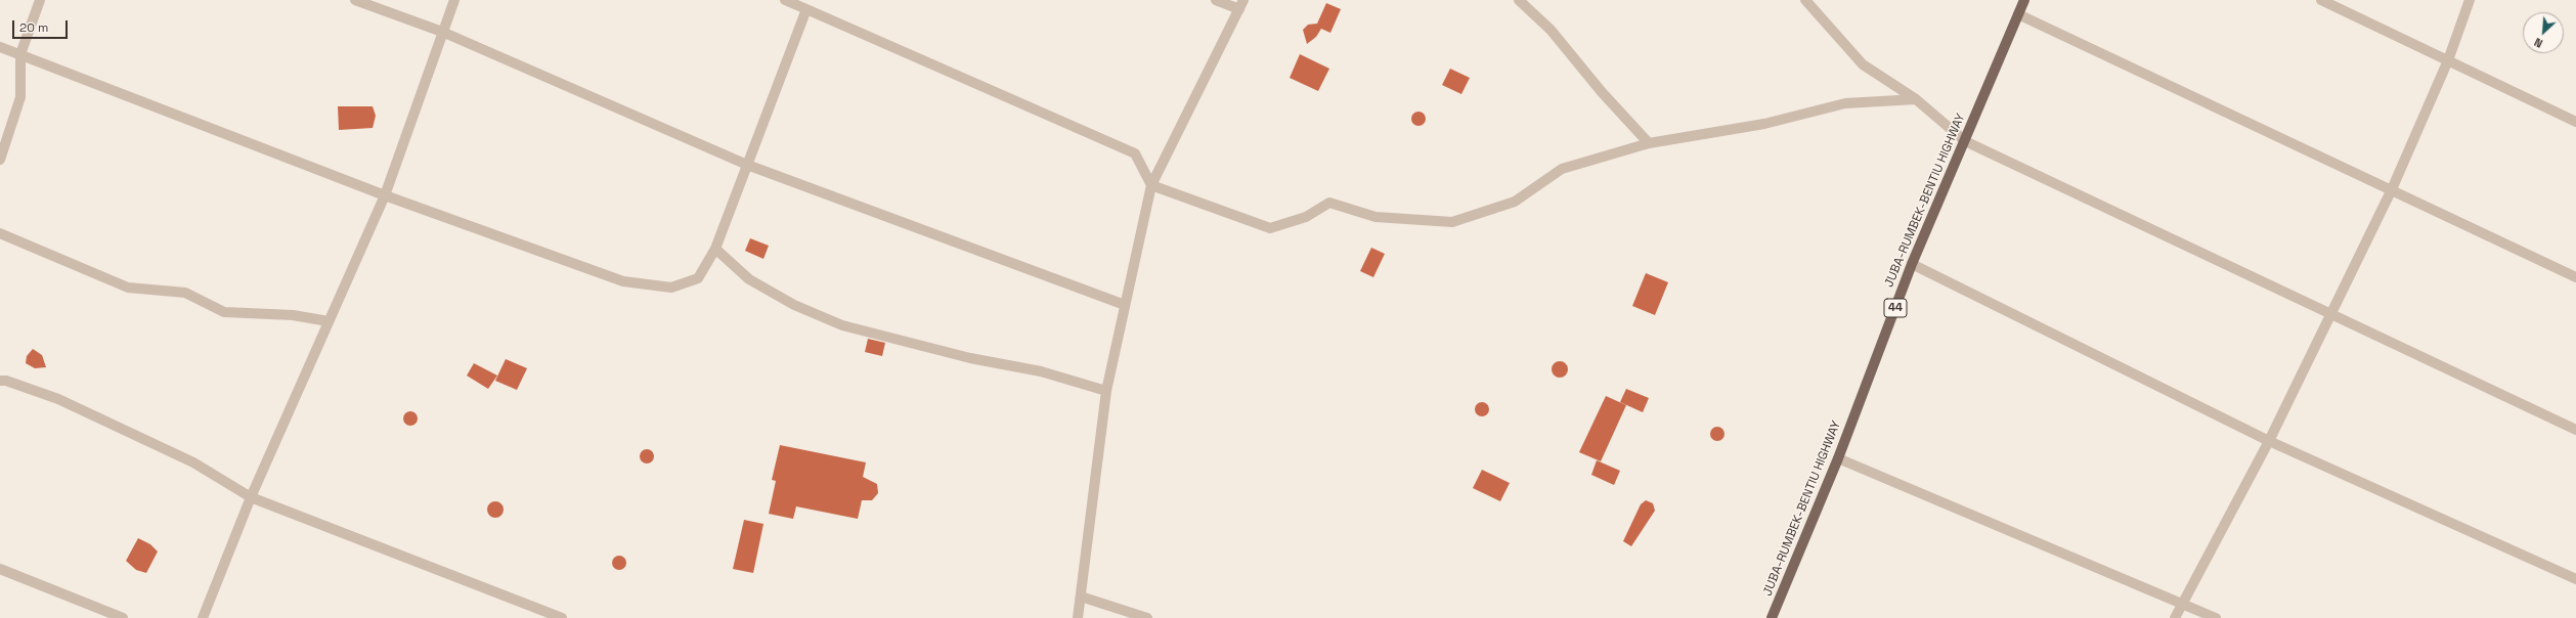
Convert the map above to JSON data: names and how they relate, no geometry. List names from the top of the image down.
{
  "streets": {
    "main road": ["JUBA-RUMBEK-BENTIU HIGHWAY", "44"]
  },
  "scale_bar": "20 m",
  "north": "bottom left"
}
